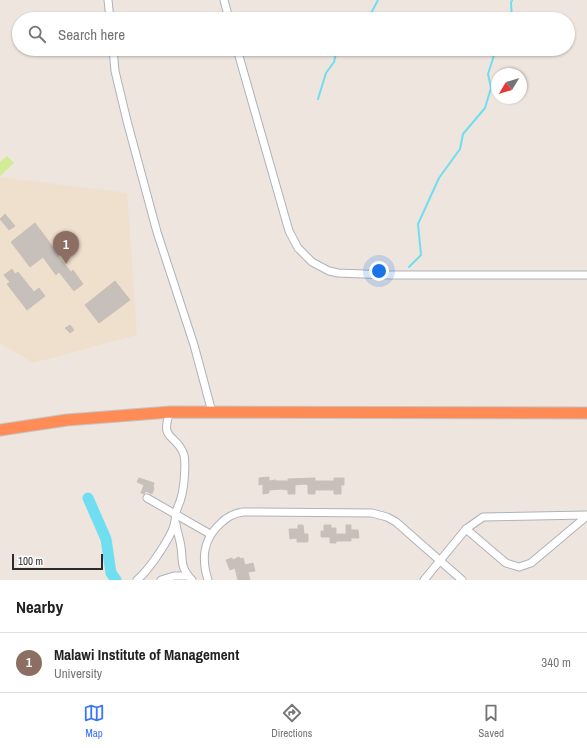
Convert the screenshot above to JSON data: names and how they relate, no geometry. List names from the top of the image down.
{
  "scale_bar": "100 m",
  "north": "bottom left",
  "page": {
    "search": "Search here",
    "pins": "1",
    "scale": "100 m",
    "heading": "Nearby",
    "list": [
      {
        "mark": "1",
        "name": "Malawi Institute of Management",
        "note": "University",
        "value": "340 m"
      }
    ],
    "nav": ["Map", "Directions", "Saved"]
  }
}
